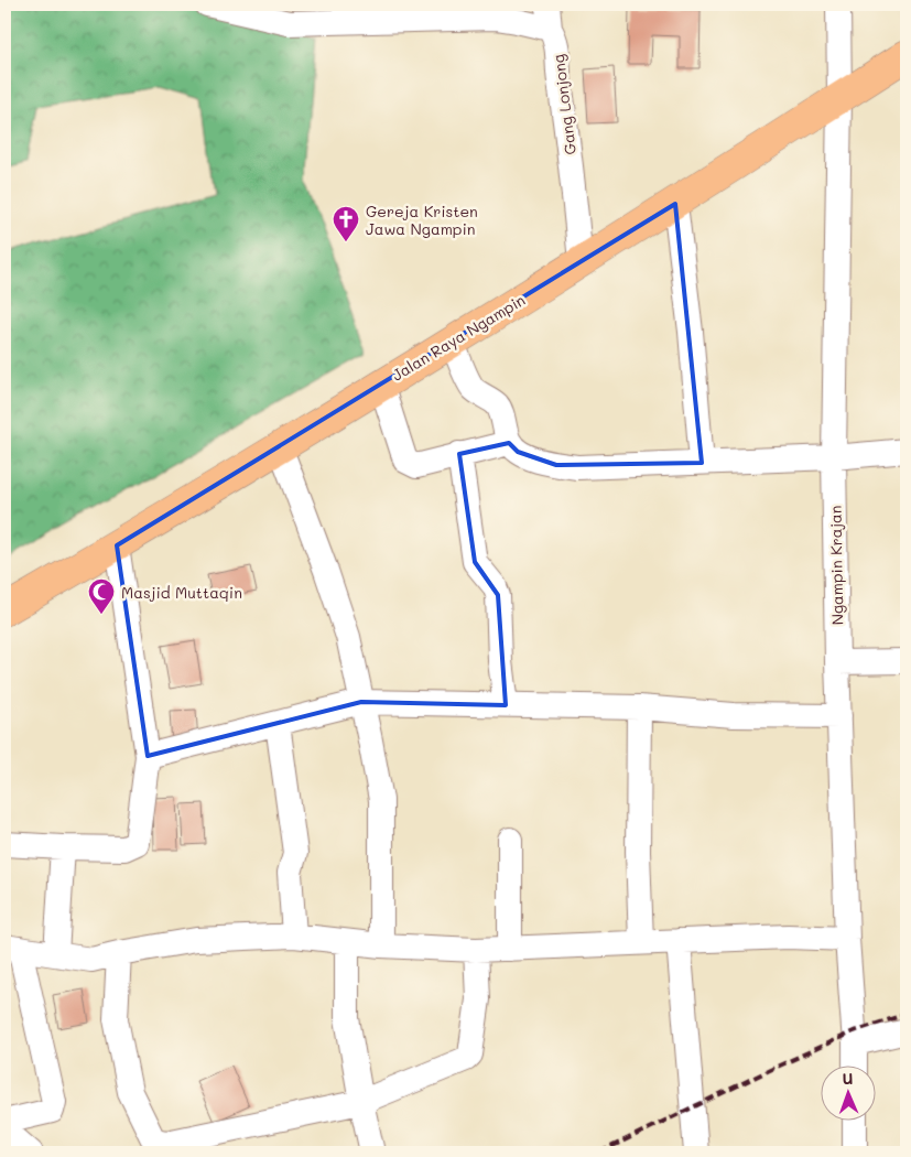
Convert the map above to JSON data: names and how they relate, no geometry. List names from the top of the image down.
{
  "streets": {
    "main road": ["Jalan Raya Ngampin"],
    "street": ["Gang Lonjong", "Ngampin Krajan"]
  },
  "crossings": [
    ["Gang Lonjong", "Jalan Raya Ngampin"],
    ["Jalan Raya Ngampin", "Ngampin Krajan"]
  ],
  "places": {
    "church": ["Gereja Kristen Jawa Ngampin"],
    "mosque": ["Masjid Muttaqin"]
  },
  "north": "top"
}
